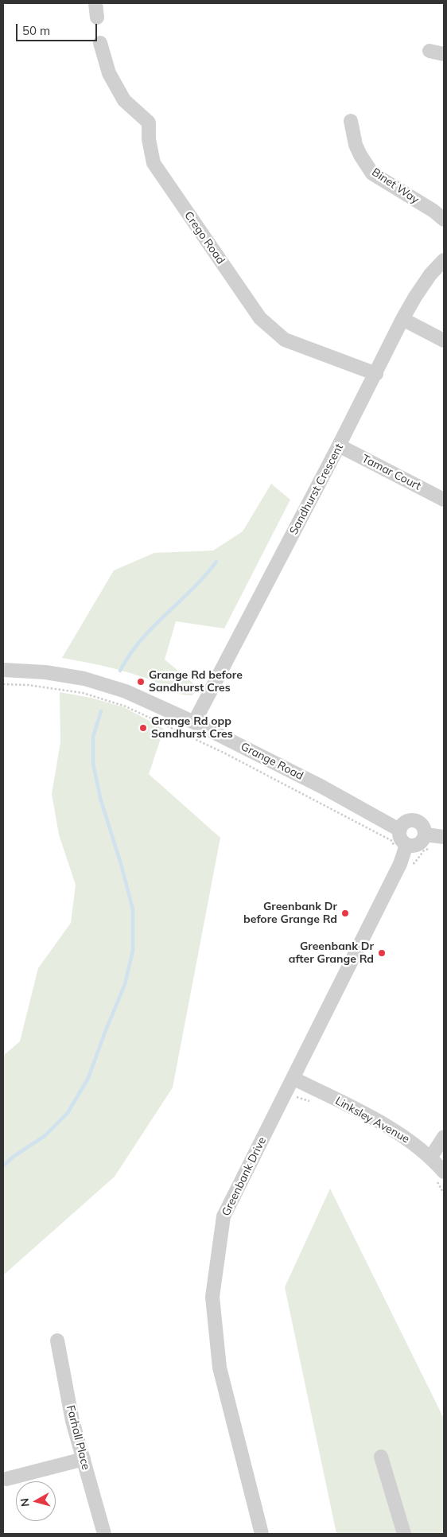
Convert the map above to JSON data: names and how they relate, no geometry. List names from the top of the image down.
{
  "streets": {
    "street": [
      "Binet Way",
      "Crego Road",
      "Tamar Court",
      "Sandhurst Crescent",
      "Grange Road",
      "Linksley Avenue",
      "Greenbank Drive",
      "Farhall Place"
    ]
  },
  "crossings": [
    ["Crego Road", "Sandhurst Crescent"],
    ["Tamar Court", "Sandhurst Crescent"],
    ["Sandhurst Crescent", "Grange Road"],
    ["Grange Road", "Greenbank Drive"],
    ["Linksley Avenue", "Greenbank Drive"]
  ],
  "places": [
    "Grange Rd before Sandhurst Cres",
    "Grange Rd opp Sandhurst Cres",
    "Greenbank Dr before Grange Rd",
    "Greenbank Dr after Grange Rd"
  ],
  "scale_bar": "50 m",
  "north": "left"
}
